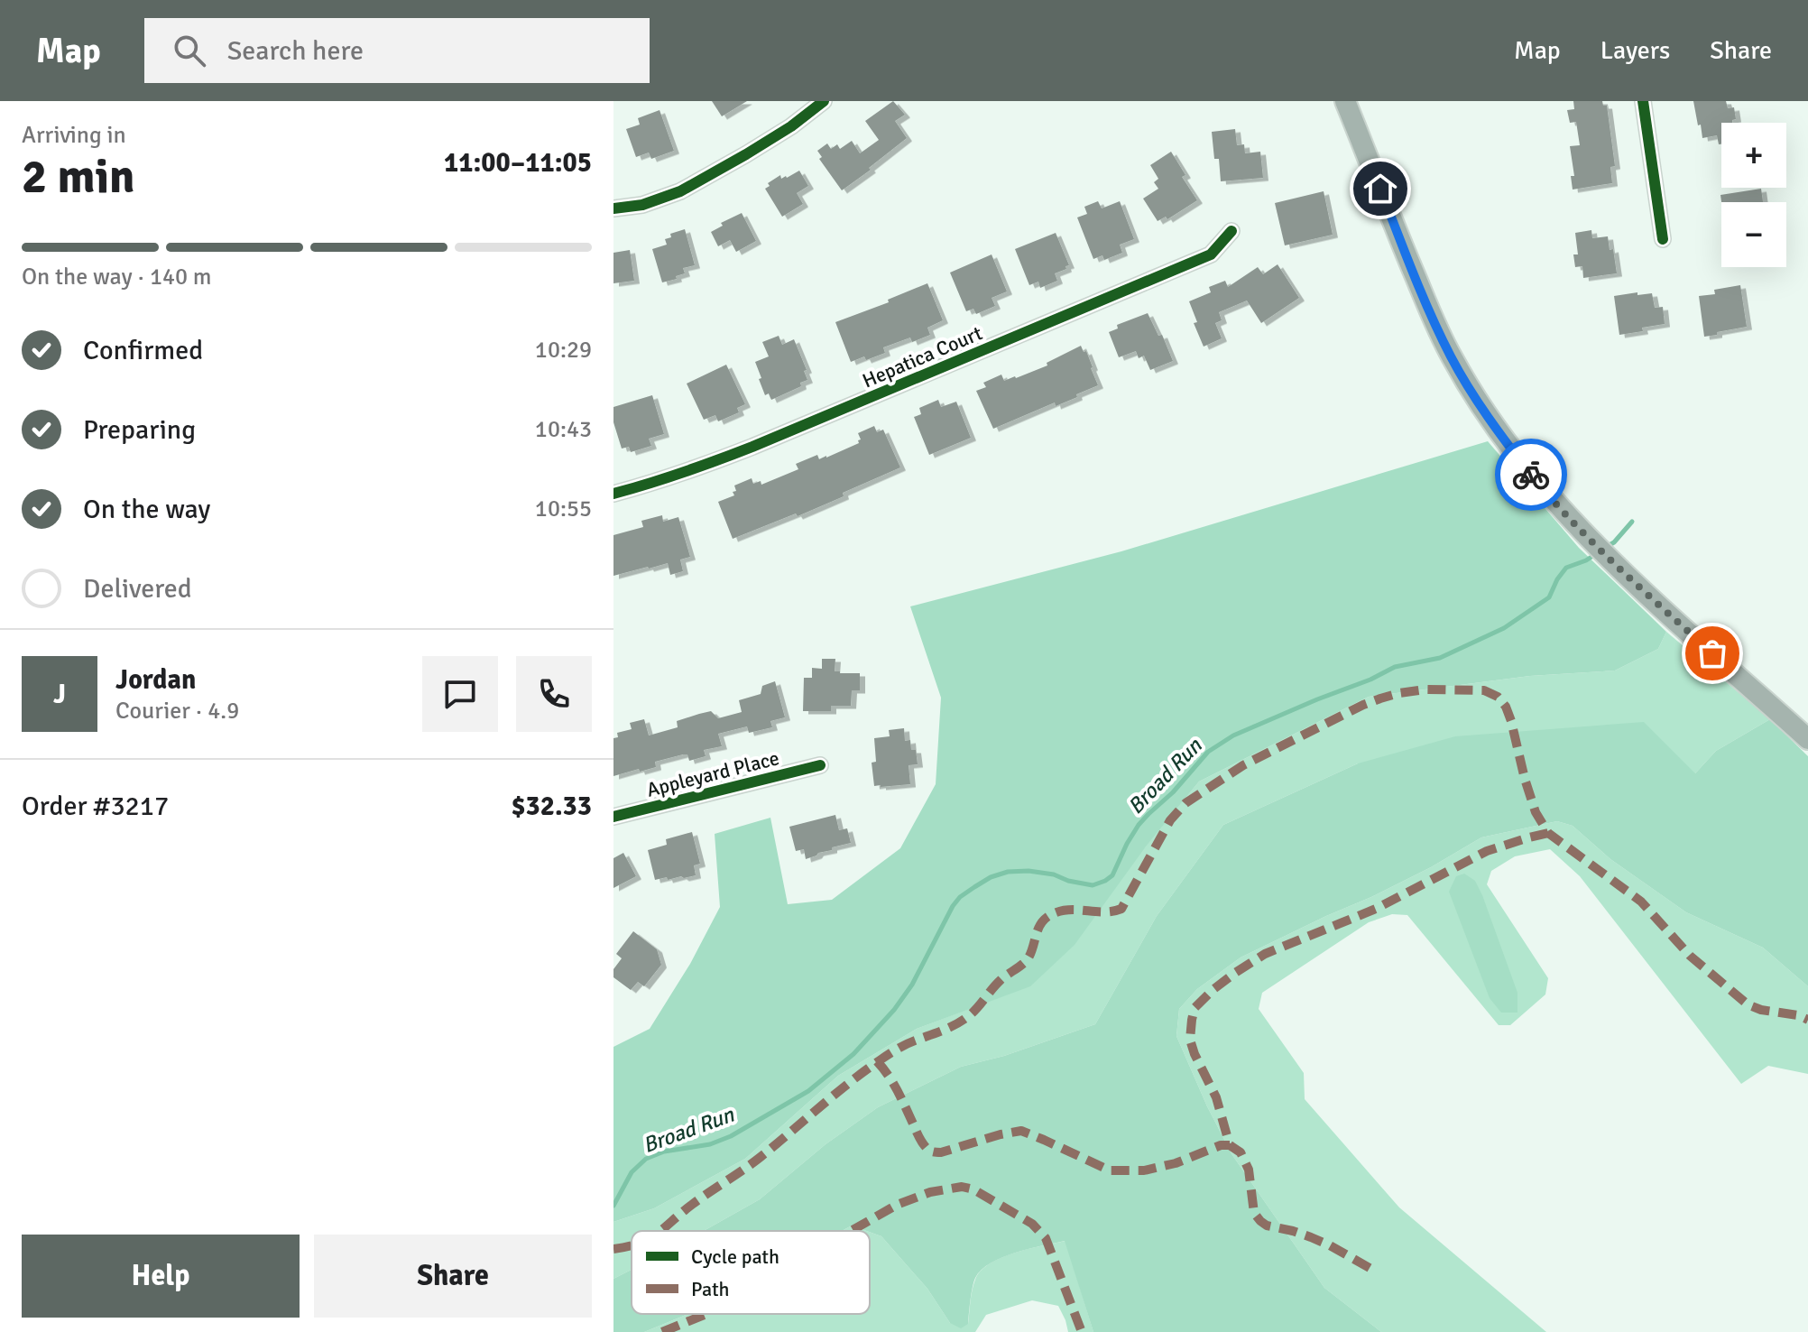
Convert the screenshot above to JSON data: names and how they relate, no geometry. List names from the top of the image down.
{
  "streets": {
    "street": ["Hepatica Court", "Appleyard Place"]
  },
  "water": ["Broad Run"],
  "legend": ["Cycle path", "Path"],
  "page": {
    "header": "Map",
    "search": "Search here",
    "nav": ["Map", "Layers", "Share"],
    "heading": ["2 min", "Arriving in", "11:00–11:05"],
    "panel": [
      "Jordan",
      "Courier · 4.9",
      "Order #3217",
      "$32.33"
    ],
    "map_buttons": ["+", "−"],
    "bar": "On the way · 140 m",
    "list": [
      ["Confirmed", "10:29"],
      ["Preparing", "10:43"],
      ["On the way", "10:55"],
      "Delivered"
    ],
    "round": "J",
    "buttons": ["Help", "Share"]
  }
}
